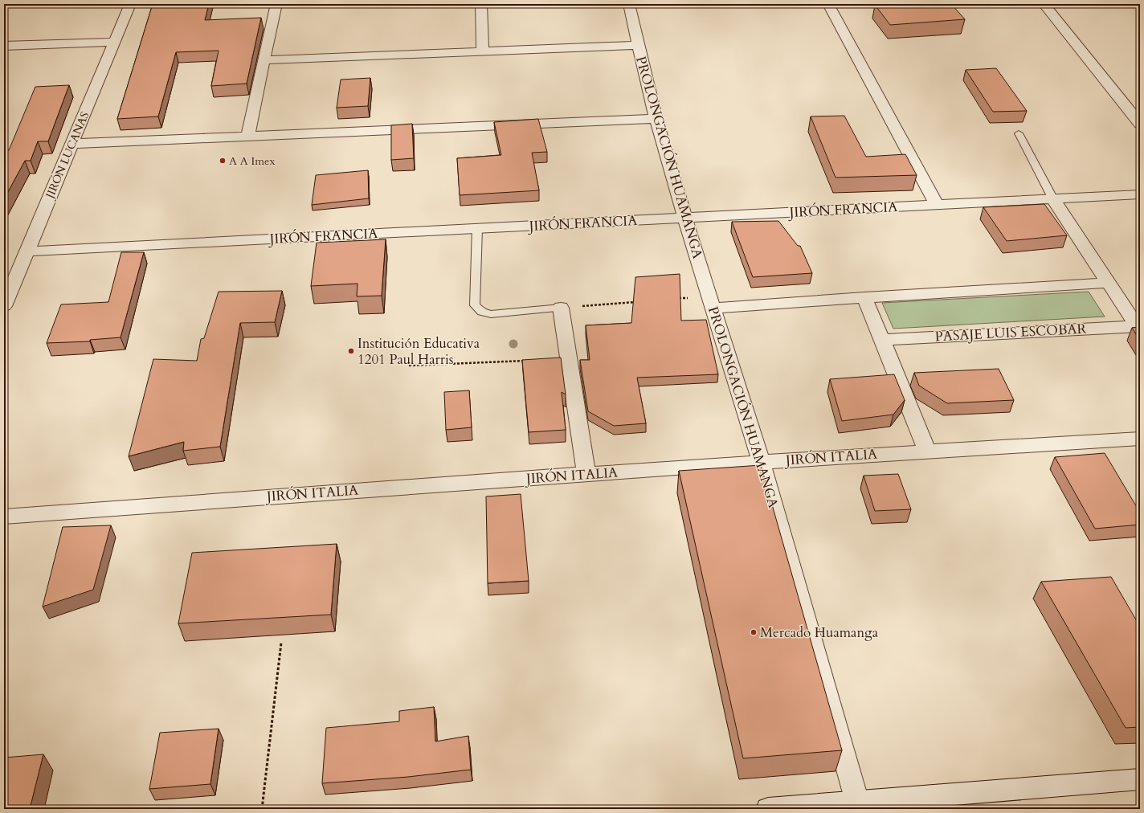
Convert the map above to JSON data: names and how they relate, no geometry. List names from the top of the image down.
{
  "streets": {
    "street": [
      "JIRÓN LUCANAS",
      "PROLONGACIÓN HUAMANGA",
      "JIRÓN FRANCIA",
      "PASAJE LUIS ESCOBAR",
      "JIRÓN ITALIA"
    ]
  },
  "crossings": [
    ["JIRÓN LUCANAS", "JIRÓN FRANCIA"],
    ["PROLONGACIÓN HUAMANGA", "JIRÓN FRANCIA"],
    ["PROLONGACIÓN HUAMANGA", "JIRÓN ITALIA"]
  ],
  "places": ["A A Imex", "Institución Educativa 1201 Paul Harris", "Mercado Huamanga"]
}
